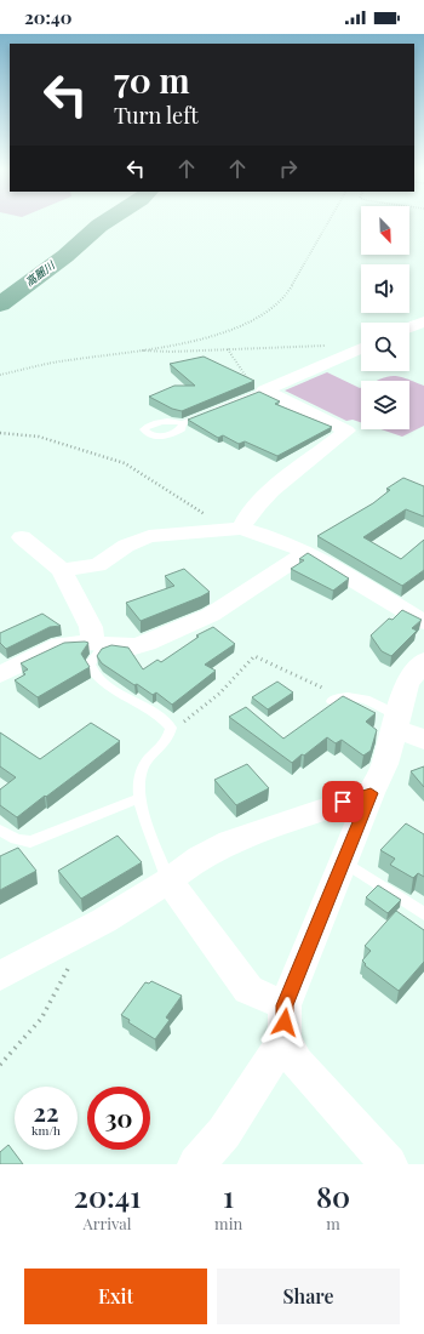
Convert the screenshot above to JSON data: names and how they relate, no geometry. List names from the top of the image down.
{
  "water": ["高麗川"],
  "north": "bottom right",
  "page": {
    "status": "20:40",
    "turn": ["70 m", "Turn left"],
    "speed": "22 km/h",
    "limit": "30",
    "eta": [
      "20:41",
      "Arrival",
      "1",
      "min",
      "80",
      "m"
    ],
    "buttons": ["Exit", "Share"]
  }
}
